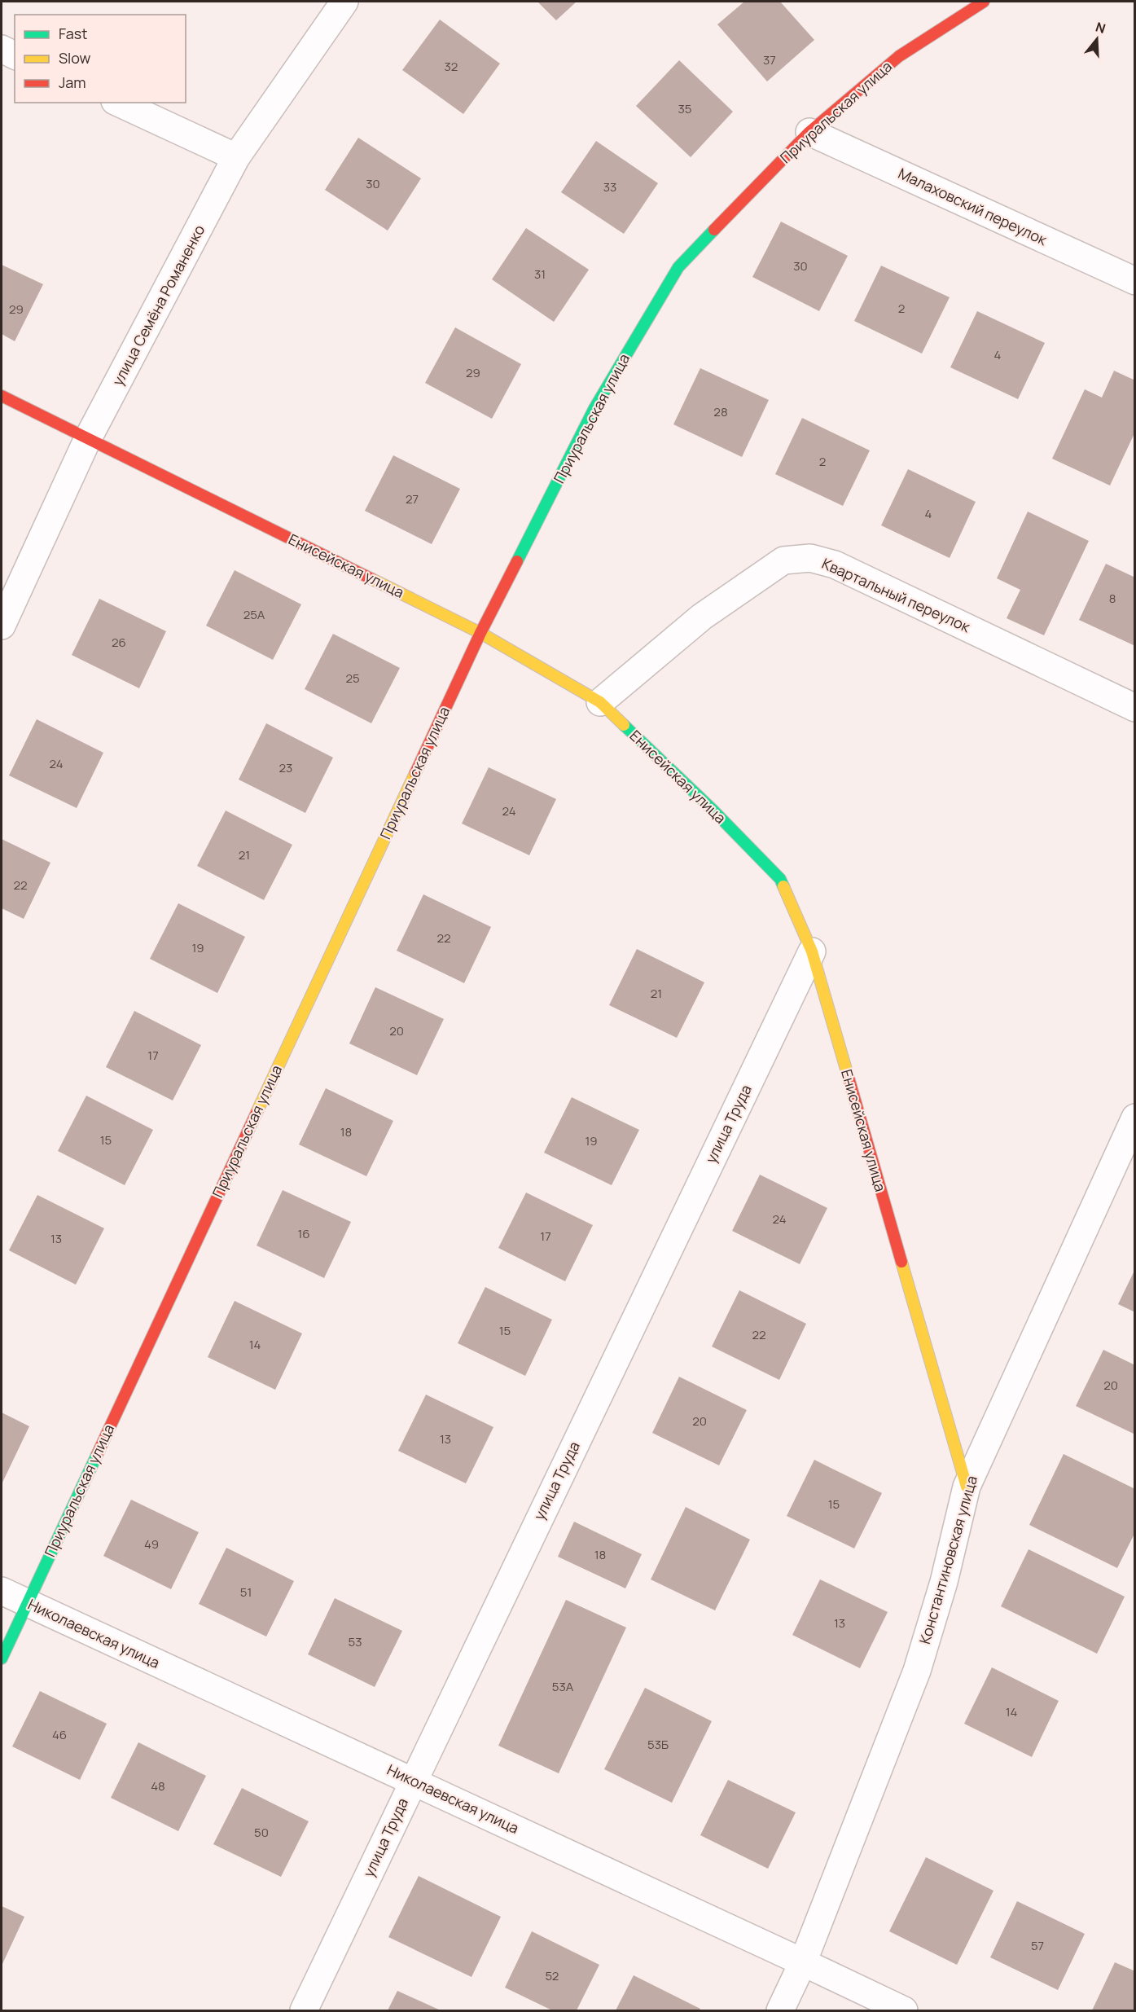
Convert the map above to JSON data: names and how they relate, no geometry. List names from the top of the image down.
{
  "streets": {
    "street": [
      "Приуральская улица",
      "Малаховский переулок",
      "улица Семёна Романенко",
      "Енисейская улица",
      "Квартальный переулок",
      "улица Труда",
      "Константиновская улица",
      "Николаевская улица"
    ]
  },
  "crossings": [
    ["Приуральская улица", "Малаховский переулок"],
    ["Приуральская улица", "Енисейская улица"],
    ["Приуральская улица", "Николаевская улица"],
    ["улица Семёна Романенко", "Енисейская улица"],
    ["Енисейская улица", "Квартальный переулок"],
    ["Енисейская улица", "улица Труда"],
    ["Енисейская улица", "Константиновская улица"],
    ["улица Труда", "Николаевская улица"],
    ["Константиновская улица", "Николаевская улица"]
  ],
  "house_numbers": [
    "37",
    "32",
    "35",
    "30",
    "33",
    "30",
    "31",
    "2",
    "29",
    "4",
    "29",
    "28",
    "2",
    "27",
    "4",
    "8",
    "25А",
    "26",
    "25",
    "24",
    "23",
    "24",
    "21",
    "22",
    "22",
    "19",
    "21",
    "20",
    "17",
    "18",
    "15",
    "19",
    "24",
    "16",
    "17",
    "13",
    "15",
    "22",
    "14",
    "20",
    "20",
    "13",
    "15",
    "49",
    "18",
    "51",
    "13",
    "53",
    "53А",
    "14",
    "46",
    "53Б",
    "48",
    "50",
    "57",
    "52"
  ],
  "legend": ["Fast", "Slow", "Jam"],
  "north": "top"
}
